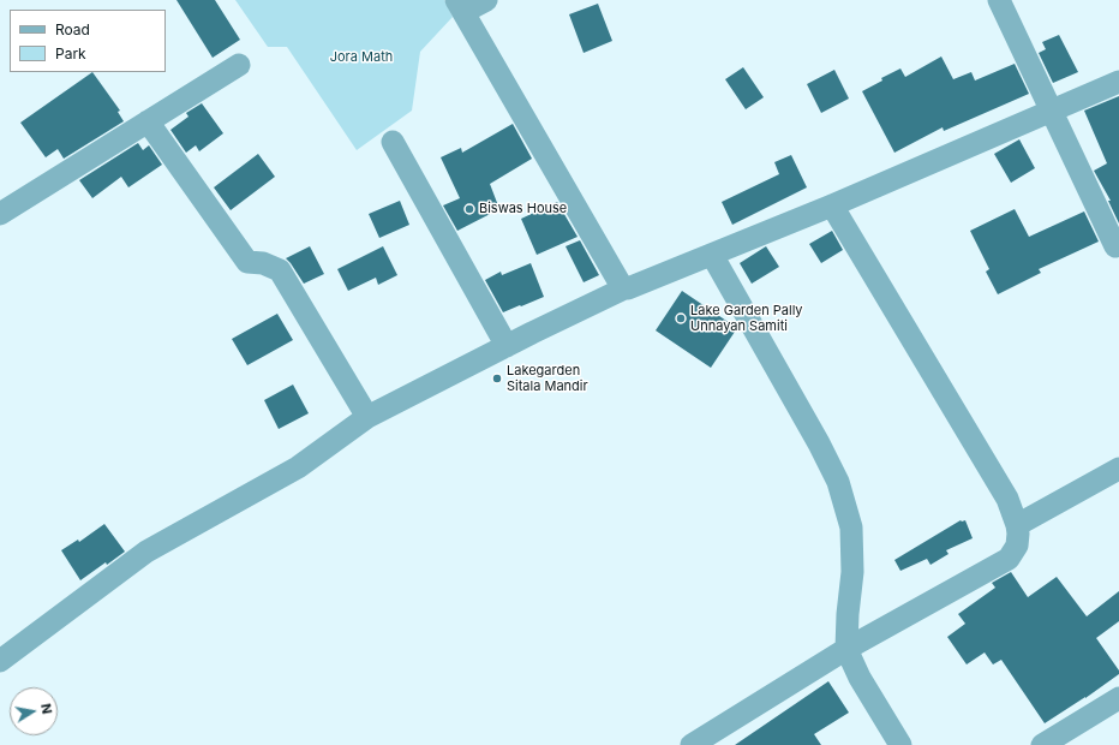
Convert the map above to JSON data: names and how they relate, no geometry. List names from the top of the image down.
{
  "parks": ["Jora Math"],
  "places": ["Biswas House", "Lake Garden Pally Unnayan Samiti", "Lakegarden Sitala Mandir"],
  "legend": ["Road", "Park"],
  "north": "right"
}
